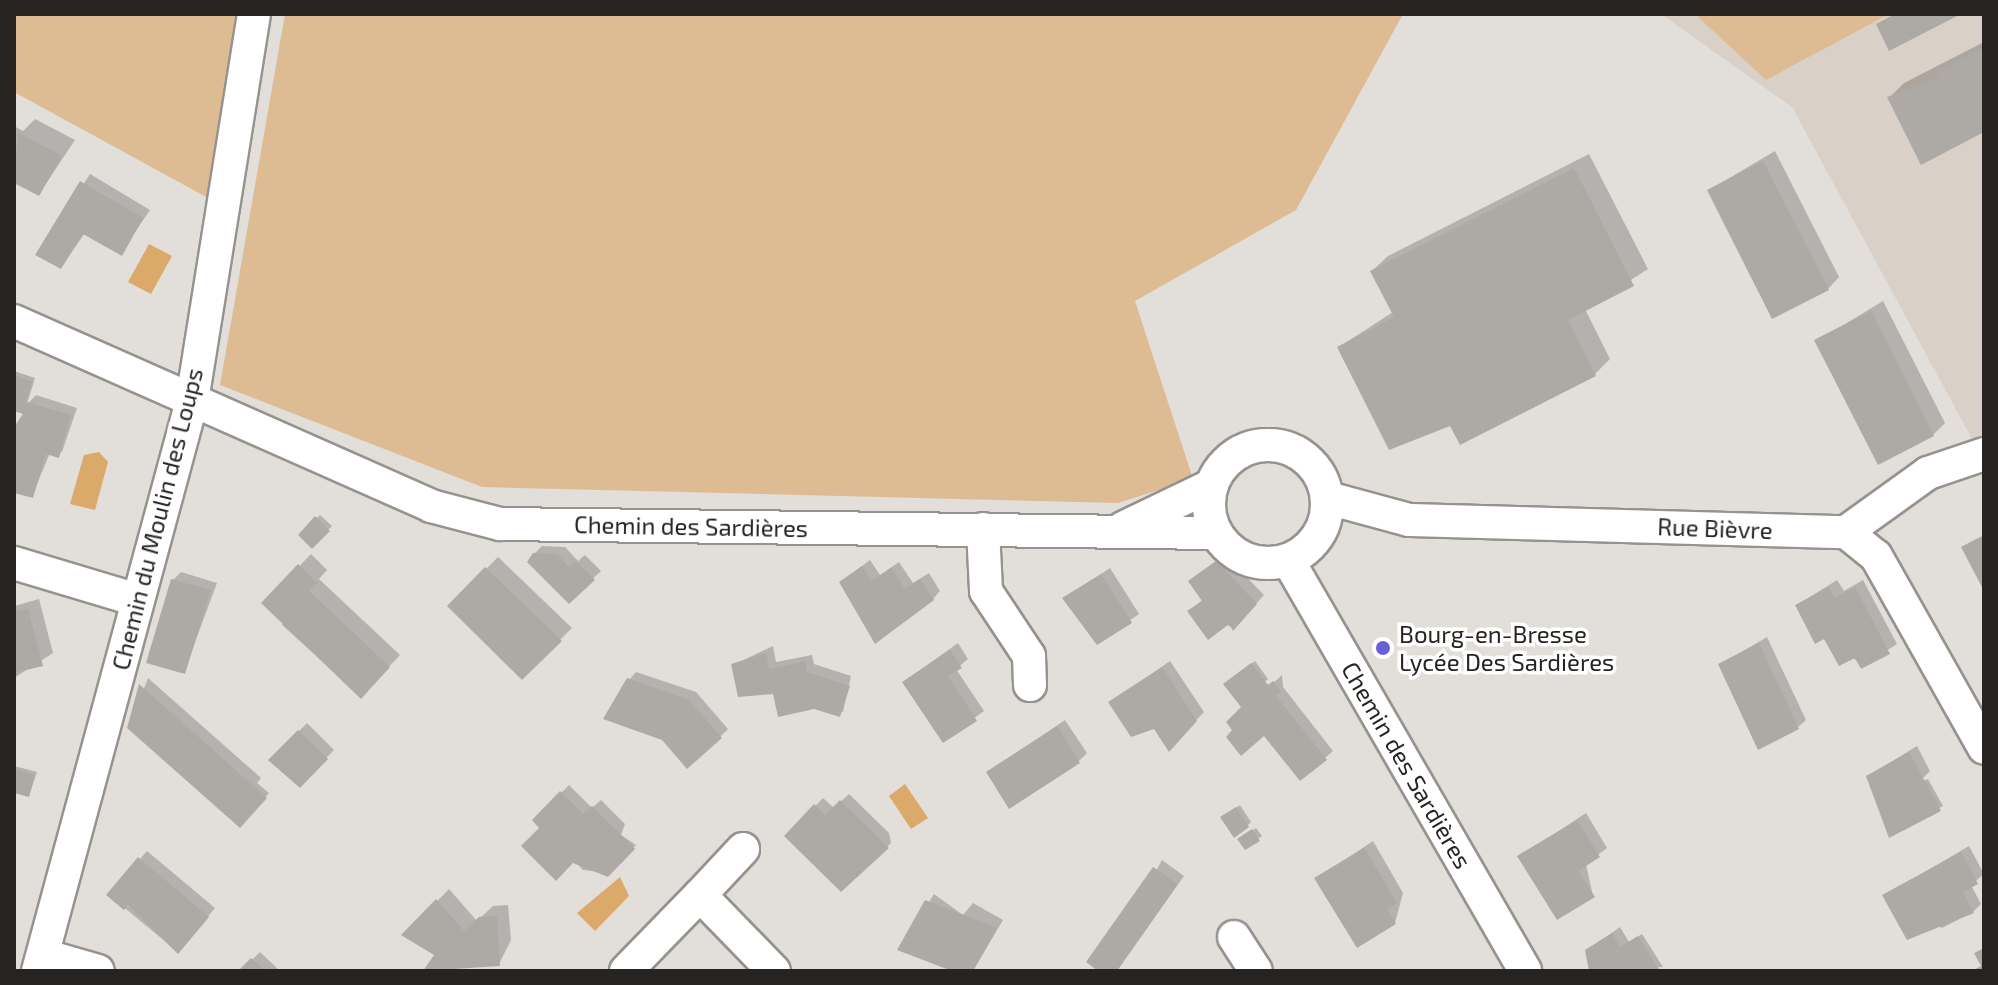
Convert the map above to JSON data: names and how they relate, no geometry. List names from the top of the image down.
{
  "streets": {
    "street": ["Chemin du Moulin des Loups", "Chemin des Sardières", "Rue Bièvre"]
  },
  "crossings": [
    ["Chemin du Moulin des Loups", "Chemin des Sardières"],
    ["Chemin des Sardières", "Rue Bièvre"]
  ],
  "places": ["Bourg-en-Bresse Lycée Des Sardières"]
}
